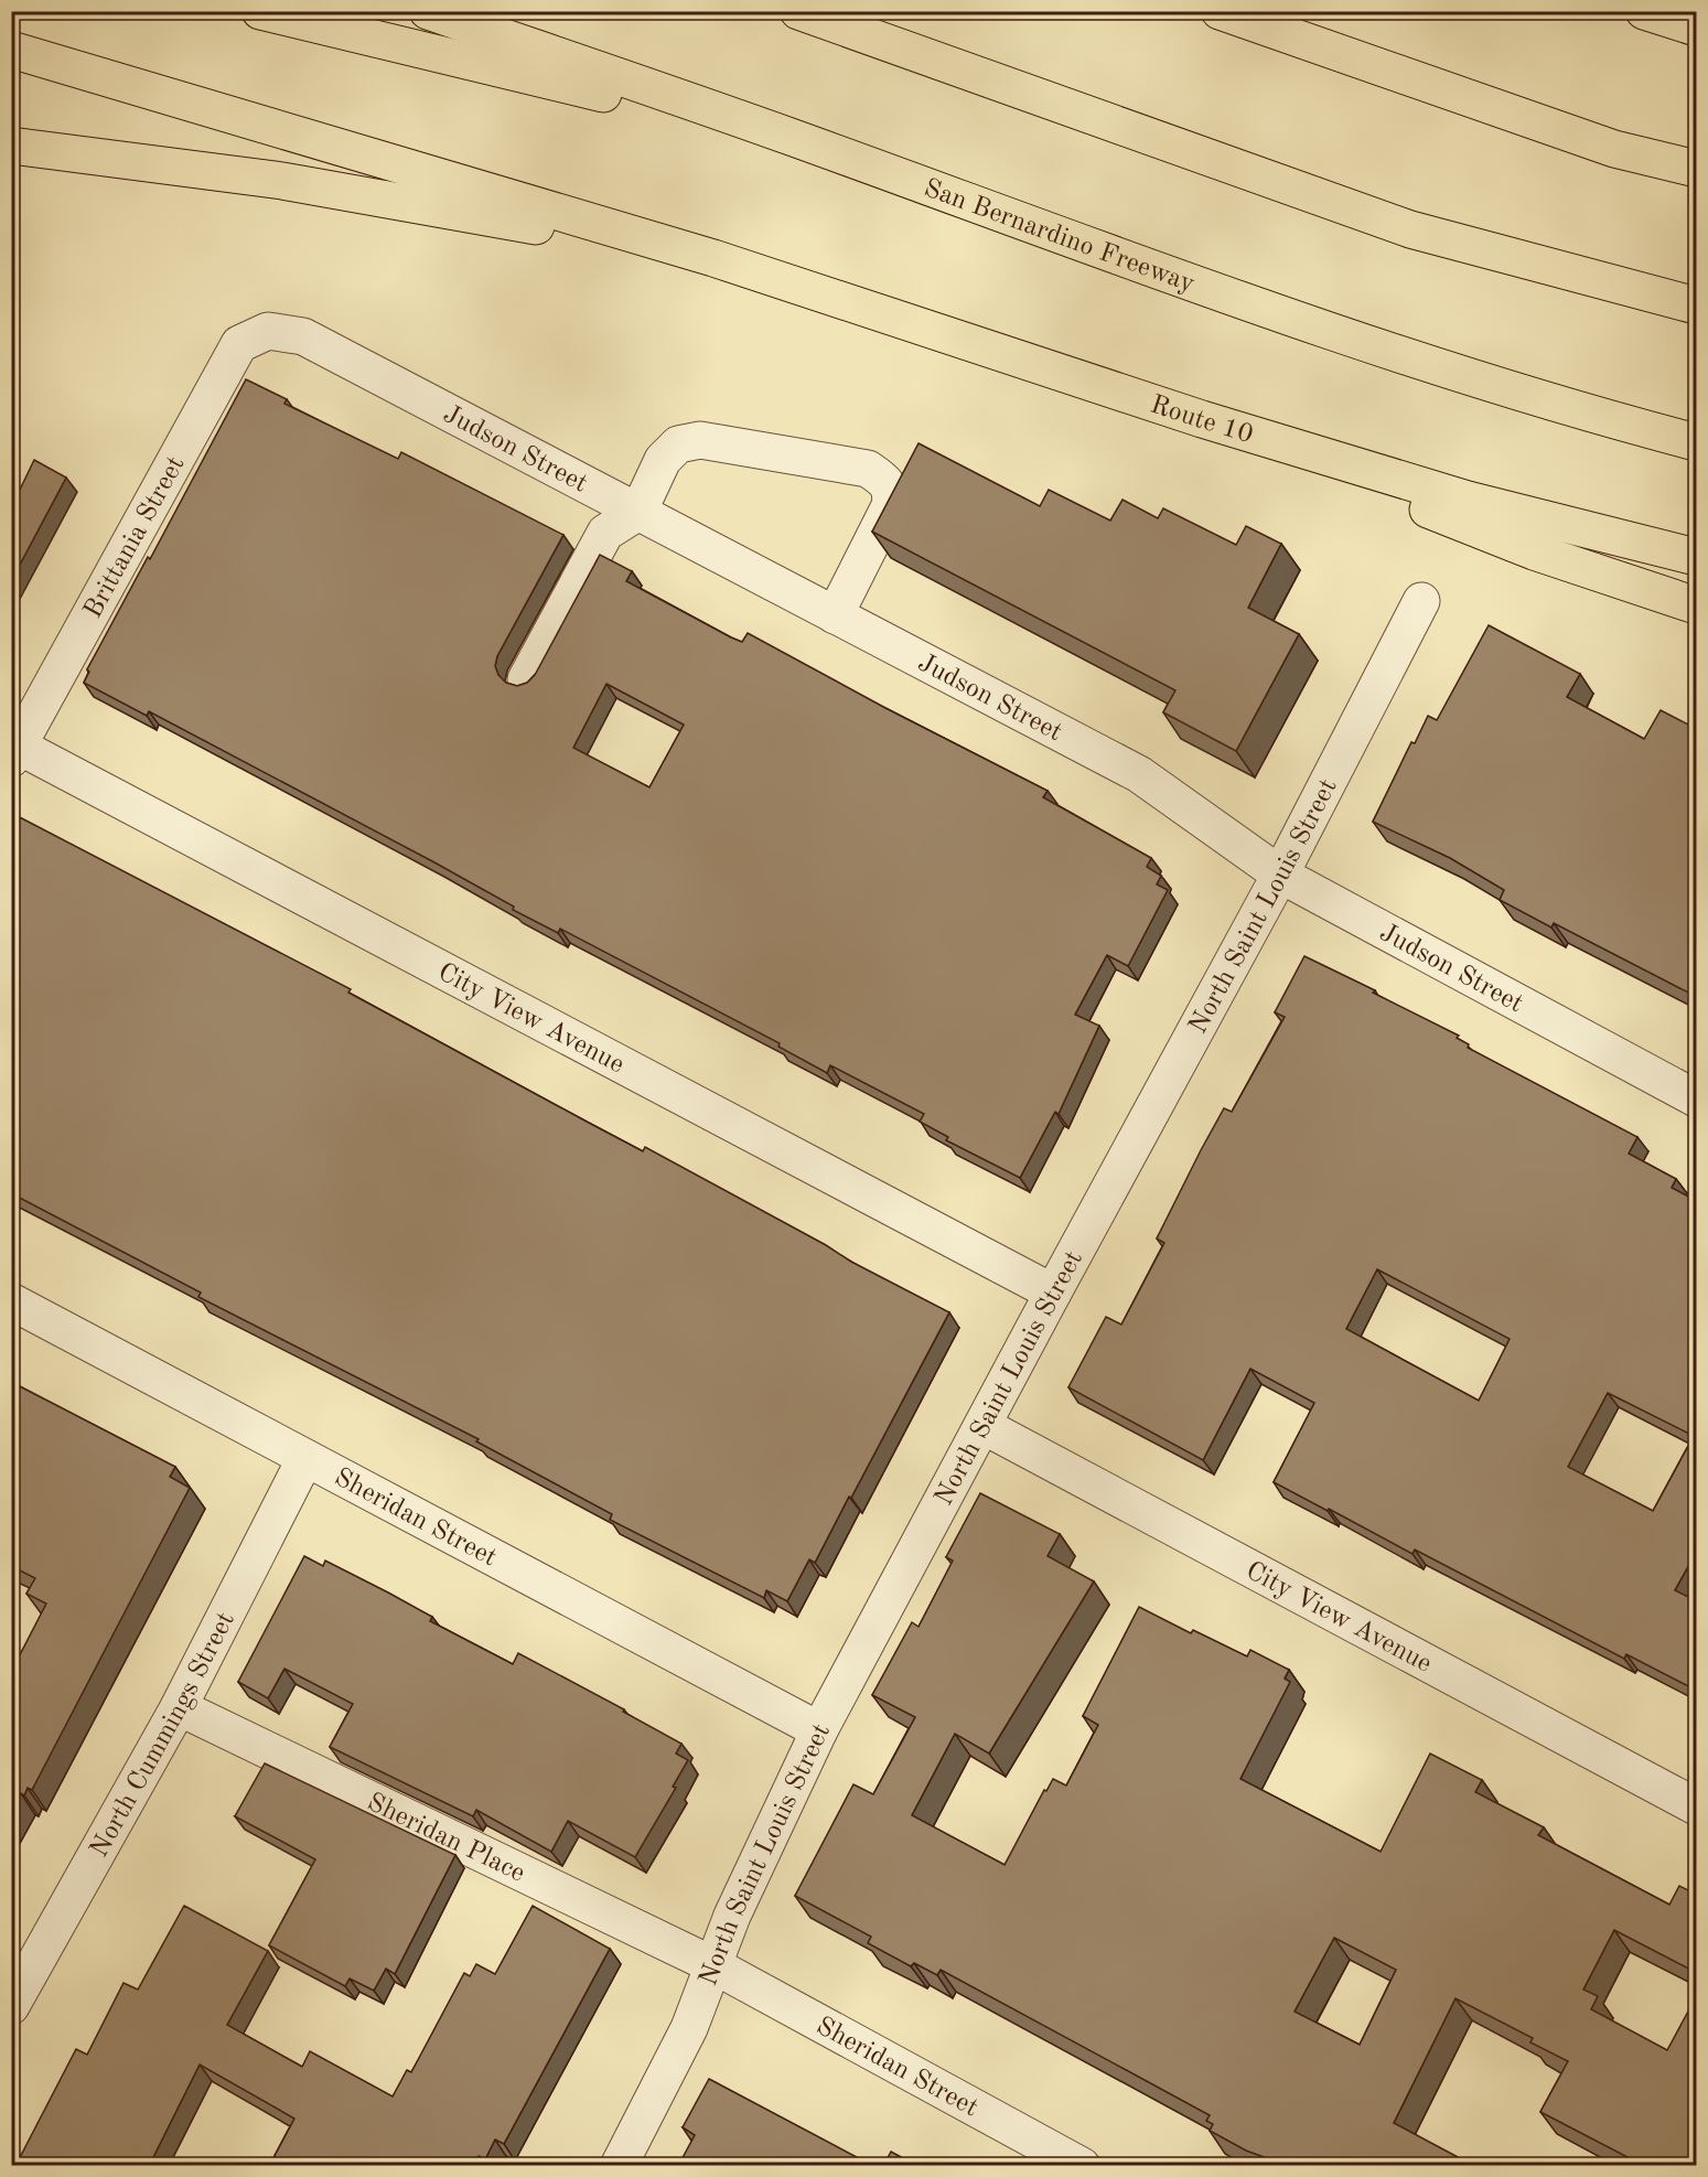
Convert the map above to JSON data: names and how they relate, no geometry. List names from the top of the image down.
{
  "streets": {
    "highway": ["San Bernardino Freeway", "Route 10"],
    "street": [
      "Judson Street",
      "Brittania Street",
      "North Saint Louis Street",
      "City View Avenue",
      "Sheridan Street",
      "North Cummings Street",
      "Sheridan Place"
    ]
  },
  "crossings": [
    ["Judson Street", "Brittania Street"],
    ["Judson Street", "North Saint Louis Street"],
    ["Brittania Street", "City View Avenue"],
    ["North Saint Louis Street", "City View Avenue"],
    ["North Saint Louis Street", "Sheridan Street"],
    ["North Saint Louis Street", "Sheridan Place"],
    ["Sheridan Street", "North Cummings Street"],
    ["Sheridan Street", "Sheridan Place"],
    ["North Cummings Street", "Sheridan Place"]
  ]
}
